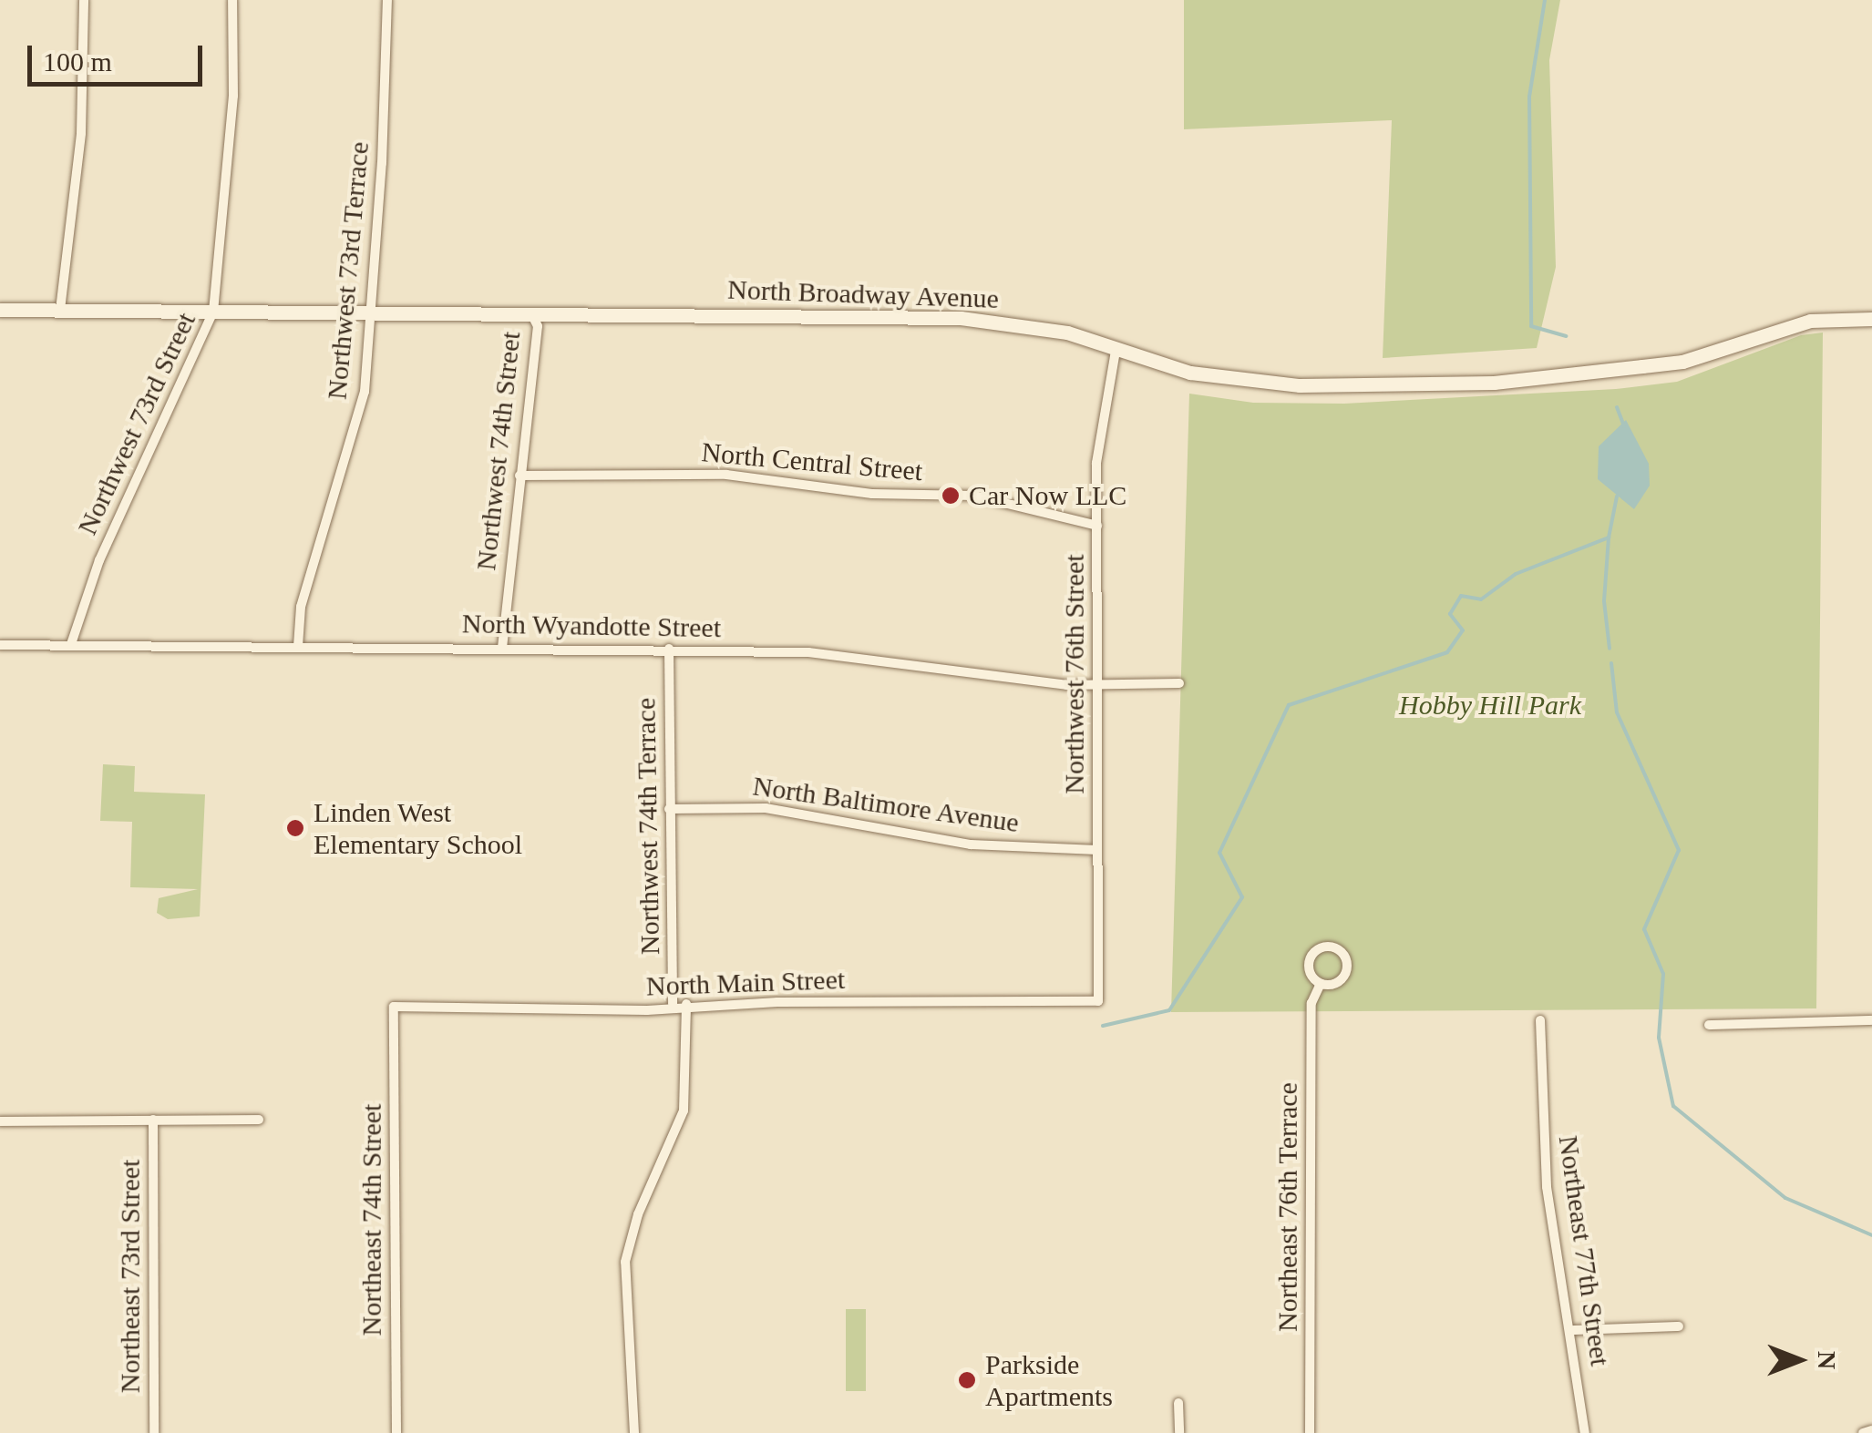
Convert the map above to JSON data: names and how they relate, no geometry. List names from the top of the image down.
{
  "streets": {
    "street": [
      "Northwest 73rd Terrace",
      "North Broadway Avenue",
      "Northwest 73rd Street",
      "Northwest 74th Street",
      "North Central Street",
      "North Wyandotte Street",
      "Northwest 76th Street",
      "North Baltimore Avenue",
      "Northwest 74th Terrace",
      "North Main Street",
      "Northeast 76th Terrace",
      "Northeast 74th Street",
      "Northeast 77th Street",
      "Northeast 73rd Street"
    ]
  },
  "crossings": [
    ["Northwest 73rd Terrace", "North Broadway Avenue"],
    ["Northwest 73rd Terrace", "North Wyandotte Street"],
    ["North Broadway Avenue", "Northwest 73rd Street"],
    ["North Broadway Avenue", "Northwest 74th Street"],
    ["North Broadway Avenue", "Northwest 76th Street"],
    ["Northwest 73rd Street", "North Wyandotte Street"],
    ["Northwest 74th Street", "North Central Street"],
    ["Northwest 74th Street", "North Wyandotte Street"],
    ["North Central Street", "Northwest 76th Street"],
    ["North Wyandotte Street", "Northwest 76th Street"],
    ["North Wyandotte Street", "Northwest 74th Terrace"],
    ["Northwest 76th Street", "North Baltimore Avenue"],
    ["Northwest 76th Street", "North Main Street"],
    ["North Baltimore Avenue", "Northwest 74th Terrace"],
    ["Northwest 74th Terrace", "North Main Street"],
    ["North Main Street", "Northeast 74th Street"]
  ],
  "parks": ["Hobby Hill Park"],
  "places": ["Car Now LLC", "Linden West Elementary School", "Parkside Apartments"],
  "scale_bar": "100 m",
  "north": "right"
}
